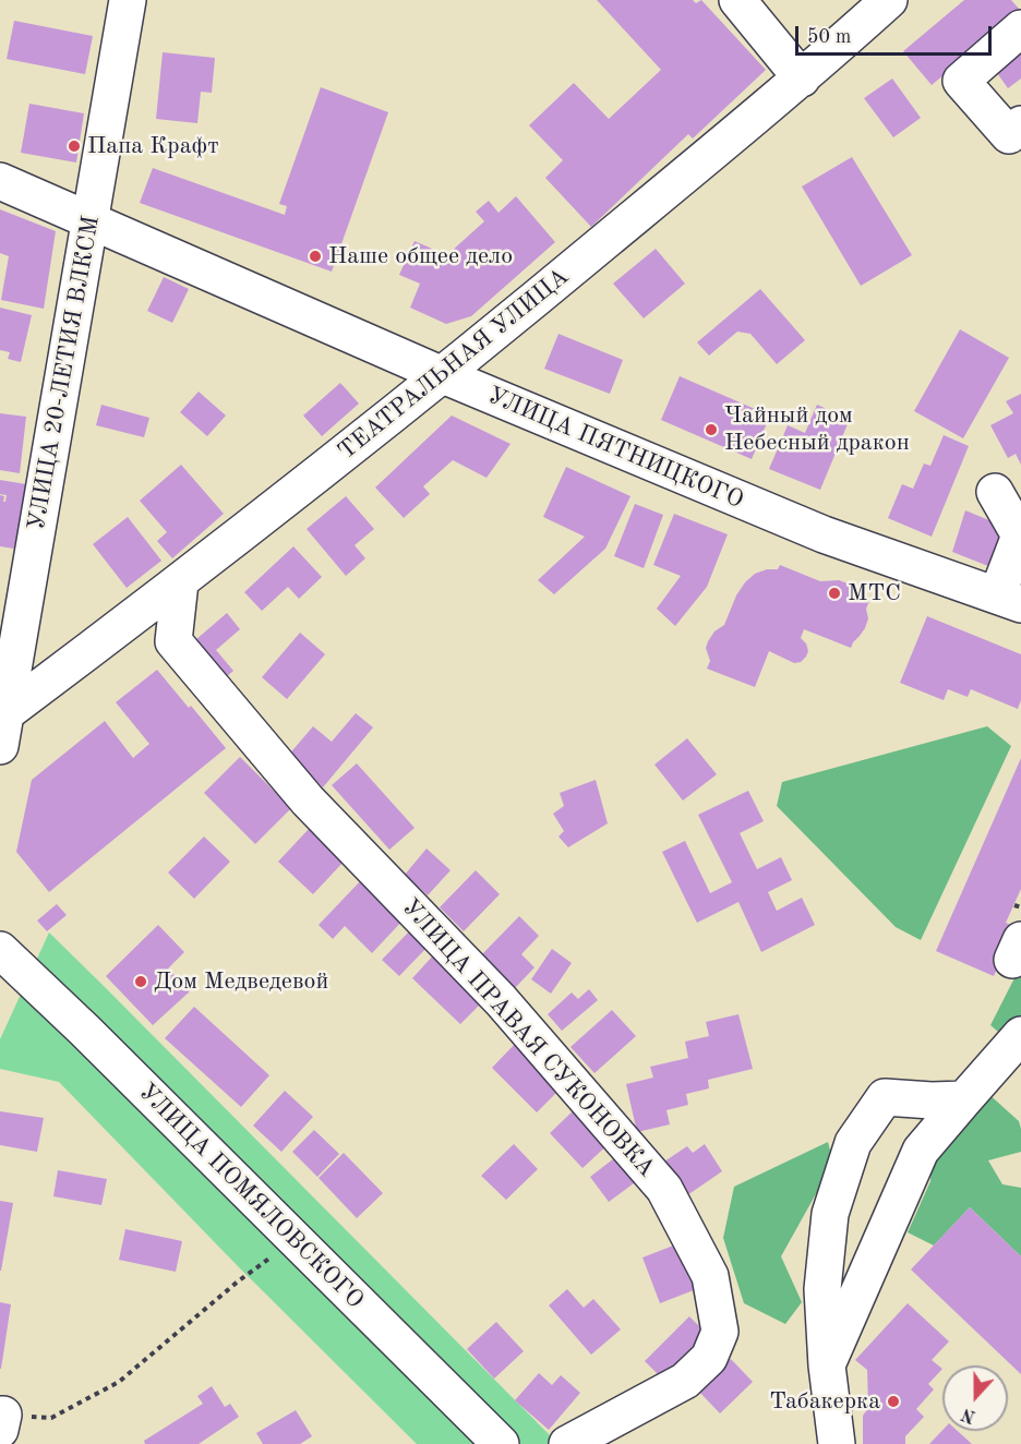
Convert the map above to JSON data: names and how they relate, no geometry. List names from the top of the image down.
{
  "streets": {
    "street": [
      "ТЕАТРАЛЬНАЯ УЛИЦА",
      "УЛИЦА 20-ЛЕТИЯ ВЛКСМ",
      "УЛИЦА ПЯТНИЦКОГО",
      "УЛИЦА ПРАВАЯ СУКОНОВКА",
      "УЛИЦА ПОМЯЛОВСКОГО"
    ]
  },
  "crossings": [
    ["ТЕАТРАЛЬНАЯ УЛИЦА", "УЛИЦА 20-ЛЕТИЯ ВЛКСМ"],
    ["ТЕАТРАЛЬНАЯ УЛИЦА", "УЛИЦА ПЯТНИЦКОГО"],
    ["ТЕАТРАЛЬНАЯ УЛИЦА", "УЛИЦА ПРАВАЯ СУКОНОВКА"],
    ["УЛИЦА 20-ЛЕТИЯ ВЛКСМ", "УЛИЦА ПЯТНИЦКОГО"]
  ],
  "places": [
    "Папа Крафт",
    "Наше общее дело",
    "Чайный дом Небесный дракон",
    "МТС",
    "Дом Медведевой",
    "Табакерка"
  ],
  "scale_bar": "50 m",
  "north": "bottom"
}
